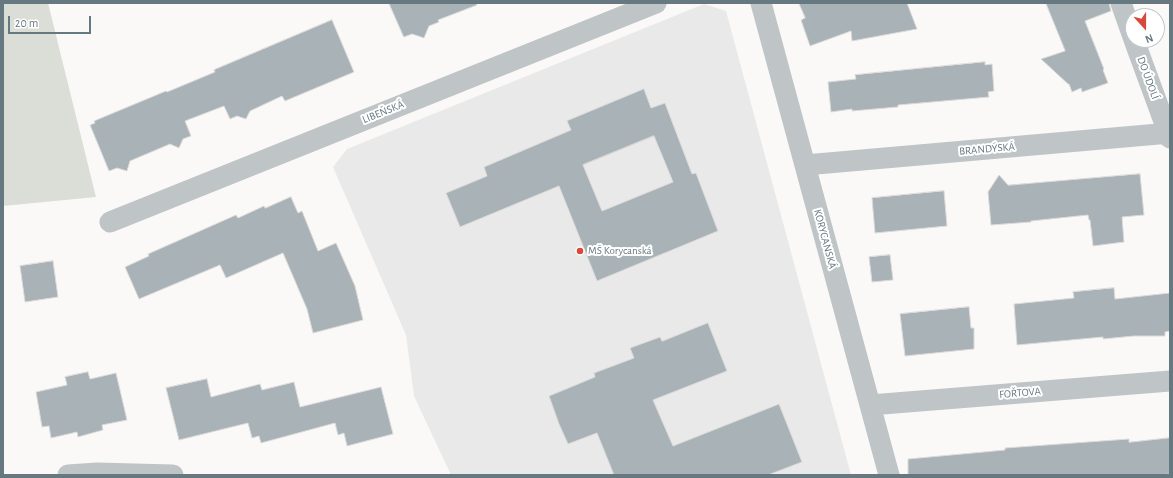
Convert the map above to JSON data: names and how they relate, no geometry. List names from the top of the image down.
{
  "streets": {
    "street": [
      "DO ÚDOLÍ",
      "LIBEŇSKÁ",
      "BRANDÝSKÁ",
      "KORYCANSKÁ",
      "FOŘTOVA"
    ]
  },
  "crossings": [
    ["DO ÚDOLÍ", "BRANDÝSKÁ"],
    ["BRANDÝSKÁ", "KORYCANSKÁ"],
    ["KORYCANSKÁ", "FOŘTOVA"]
  ],
  "places": ["MŠ Korycanská"],
  "scale_bar": "20 m",
  "north": "bottom"
}
